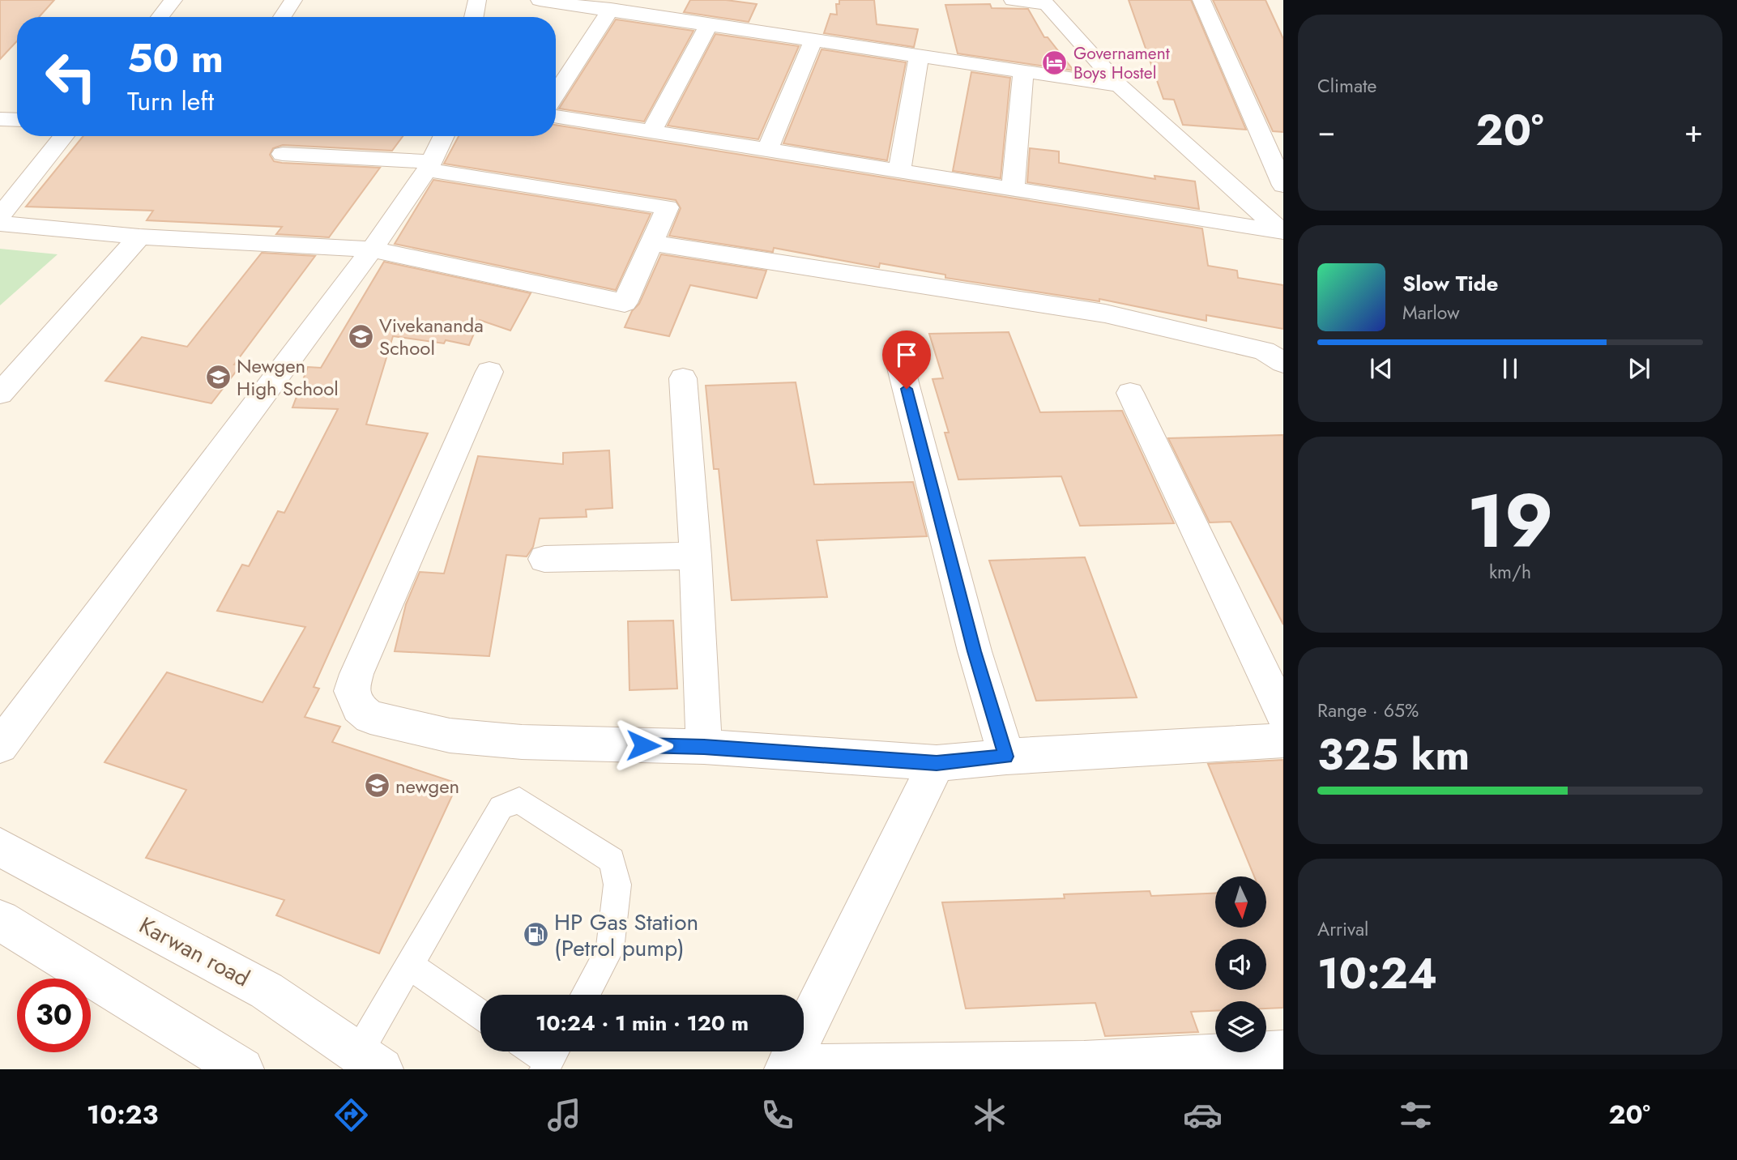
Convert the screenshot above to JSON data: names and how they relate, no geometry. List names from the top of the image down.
{
  "streets": {
    "street": ["Karwan road"]
  },
  "places": {
    "hotel": ["Governament Boys Hostel"],
    "school or university": ["Vivekananda School", "Newgen High School", "newgen"],
    "fuel station": ["HP Gas Station (Petrol pump)"]
  },
  "north": "bottom",
  "page": {
    "tile": [
      "Climate",
      ["19", "km/h"],
      ["Range · 65%", "325 km"],
      ["Arrival", "10:24"]
    ],
    "turn": ["50 m", "Turn left"],
    "heat": ["−", "20°", "+"],
    "song": ["Slow Tide", "Marlow"],
    "limit": "30",
    "trip": "10:24 · 1 min · 120 m",
    "tabs": ["10:23", "20°"]
  }
}
